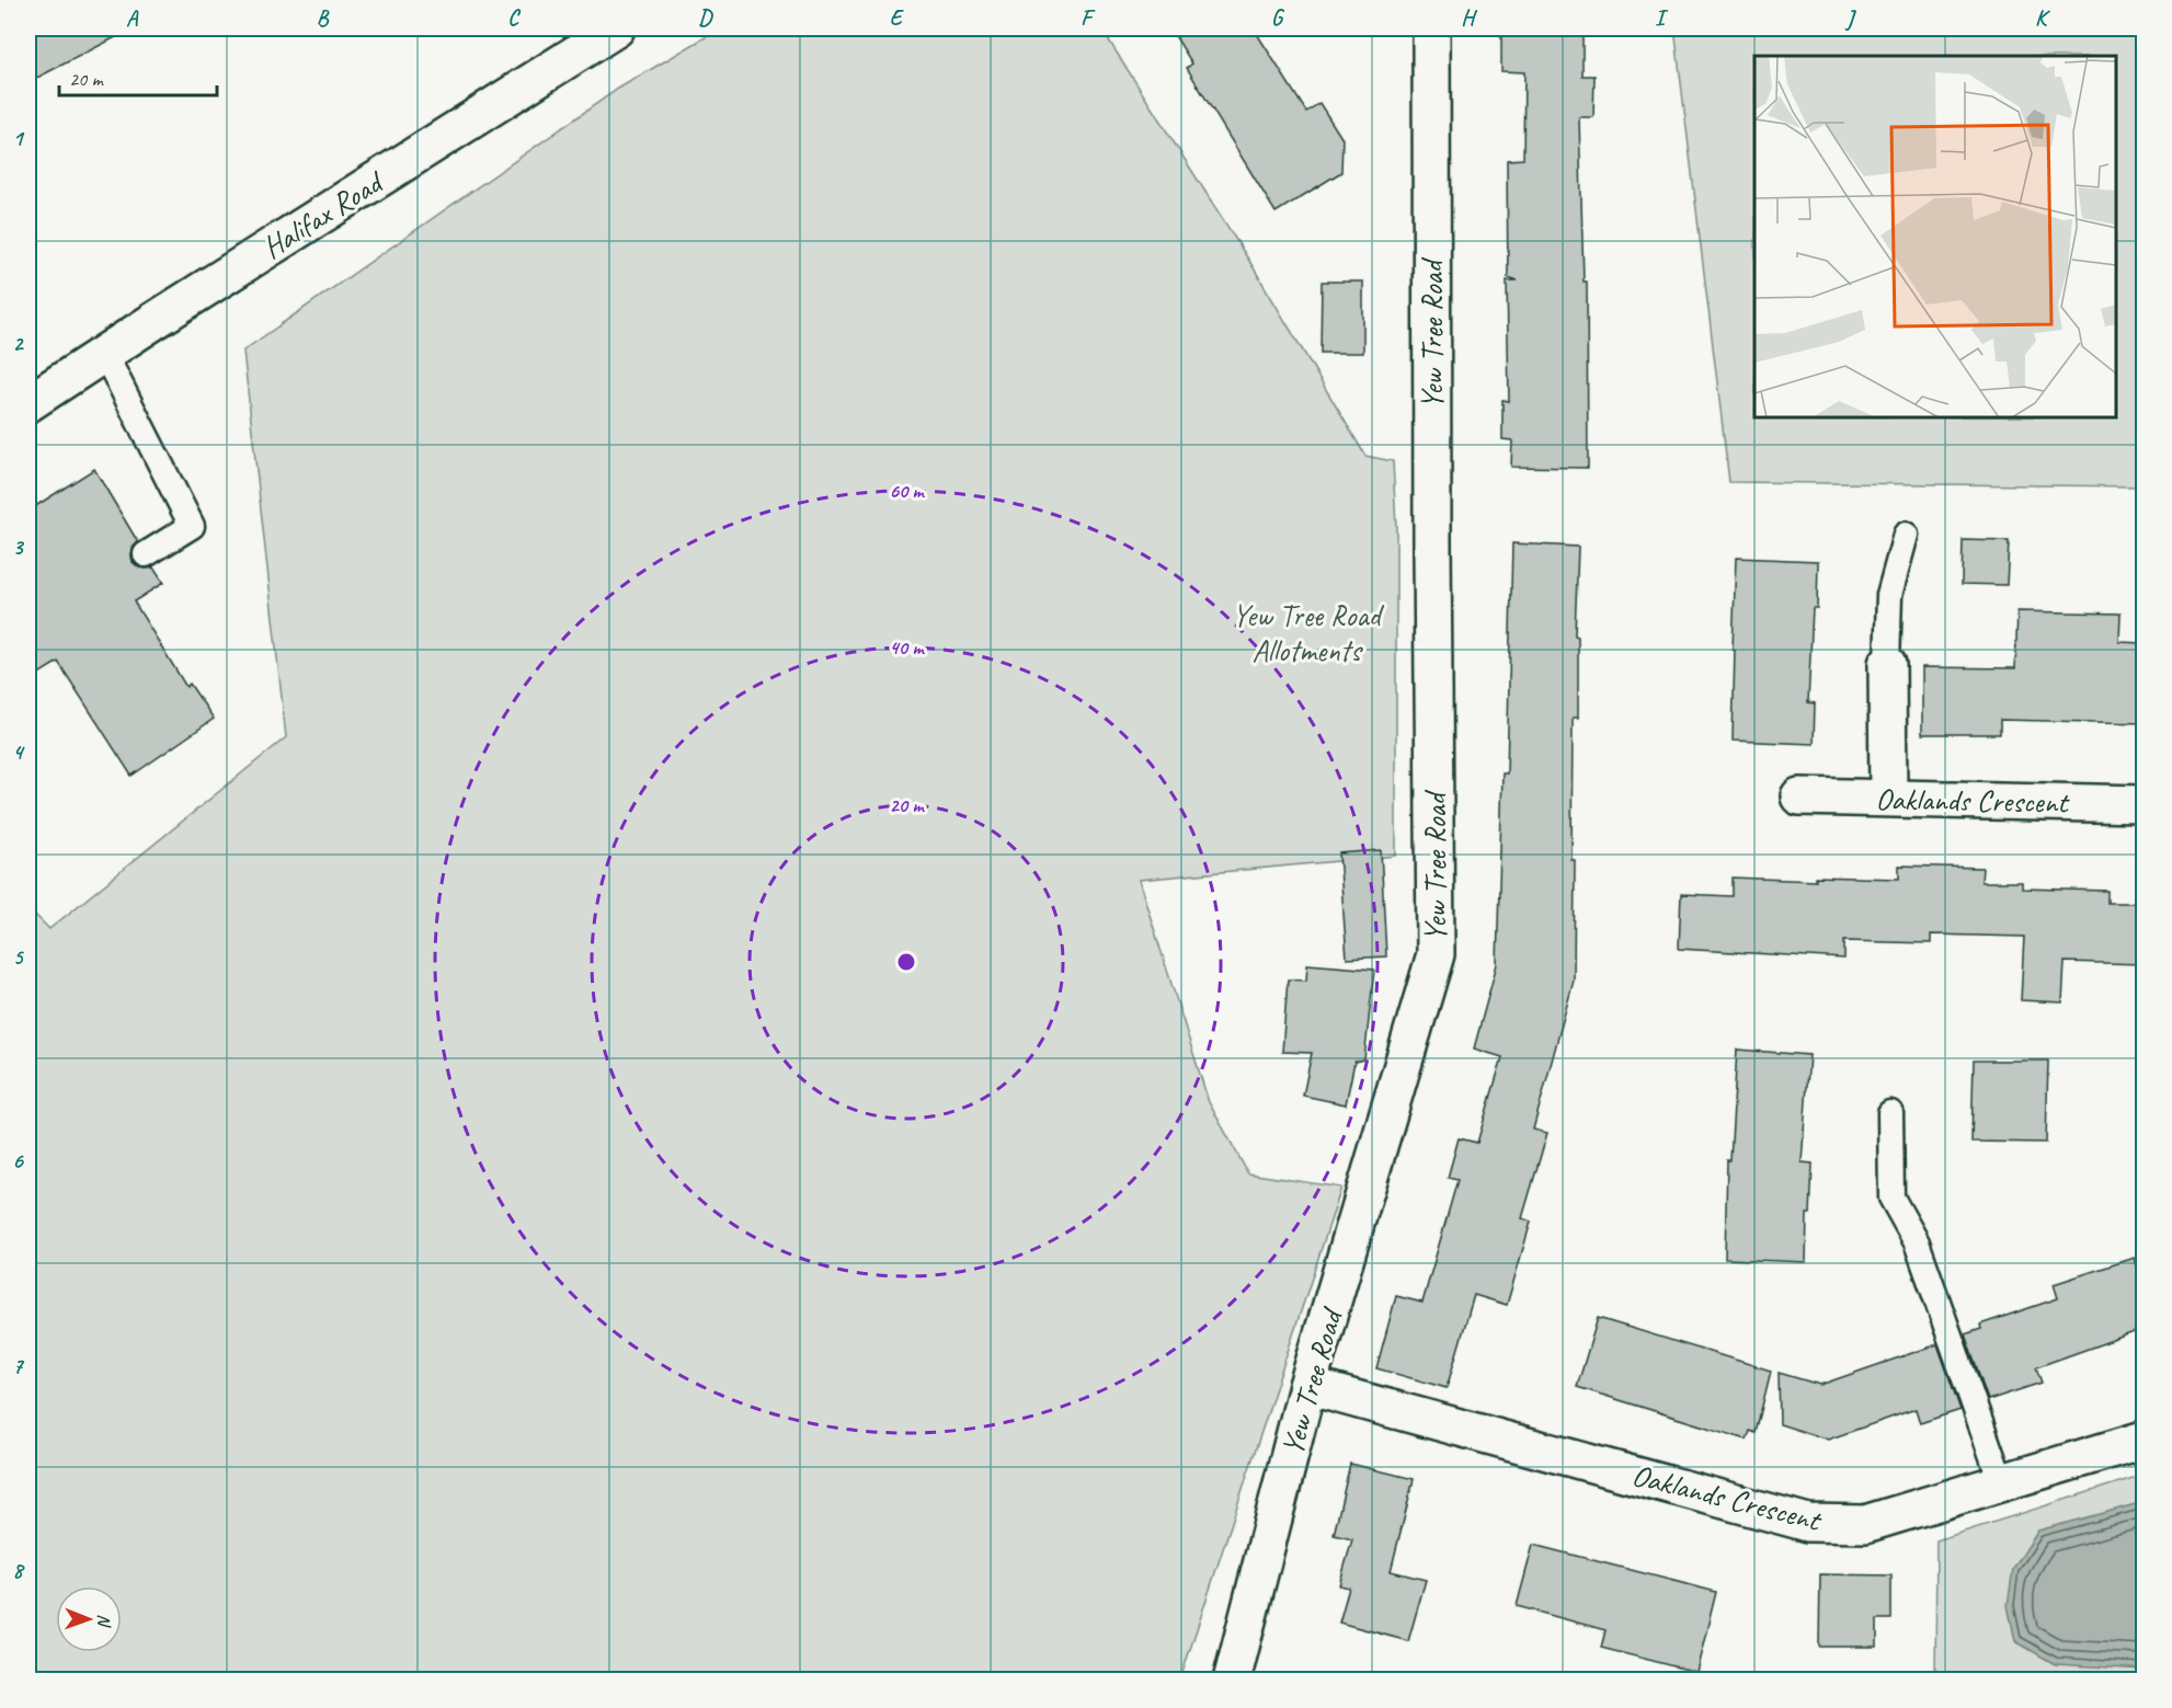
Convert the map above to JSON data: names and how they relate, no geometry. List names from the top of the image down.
{
  "streets": {
    "main road": ["Halifax Road", "Yew Tree Road", "Oaklands Crescent"]
  },
  "crossings": [
    ["Yew Tree Road", "Oaklands Crescent"]
  ],
  "parks": ["Yew Tree Road Allotments"],
  "scale_bar": "20 m",
  "north": "right",
  "grid": {
    "columns": [
      "A",
      "B",
      "C",
      "D",
      "E",
      "F",
      "G",
      "H",
      "I",
      "J",
      "K"
    ],
    "rows": [
      "1",
      "2",
      "3",
      "4",
      "5",
      "6",
      "7",
      "8"
    ]
  },
  "rings": ["60 m", "40 m", "20 m"]
}
